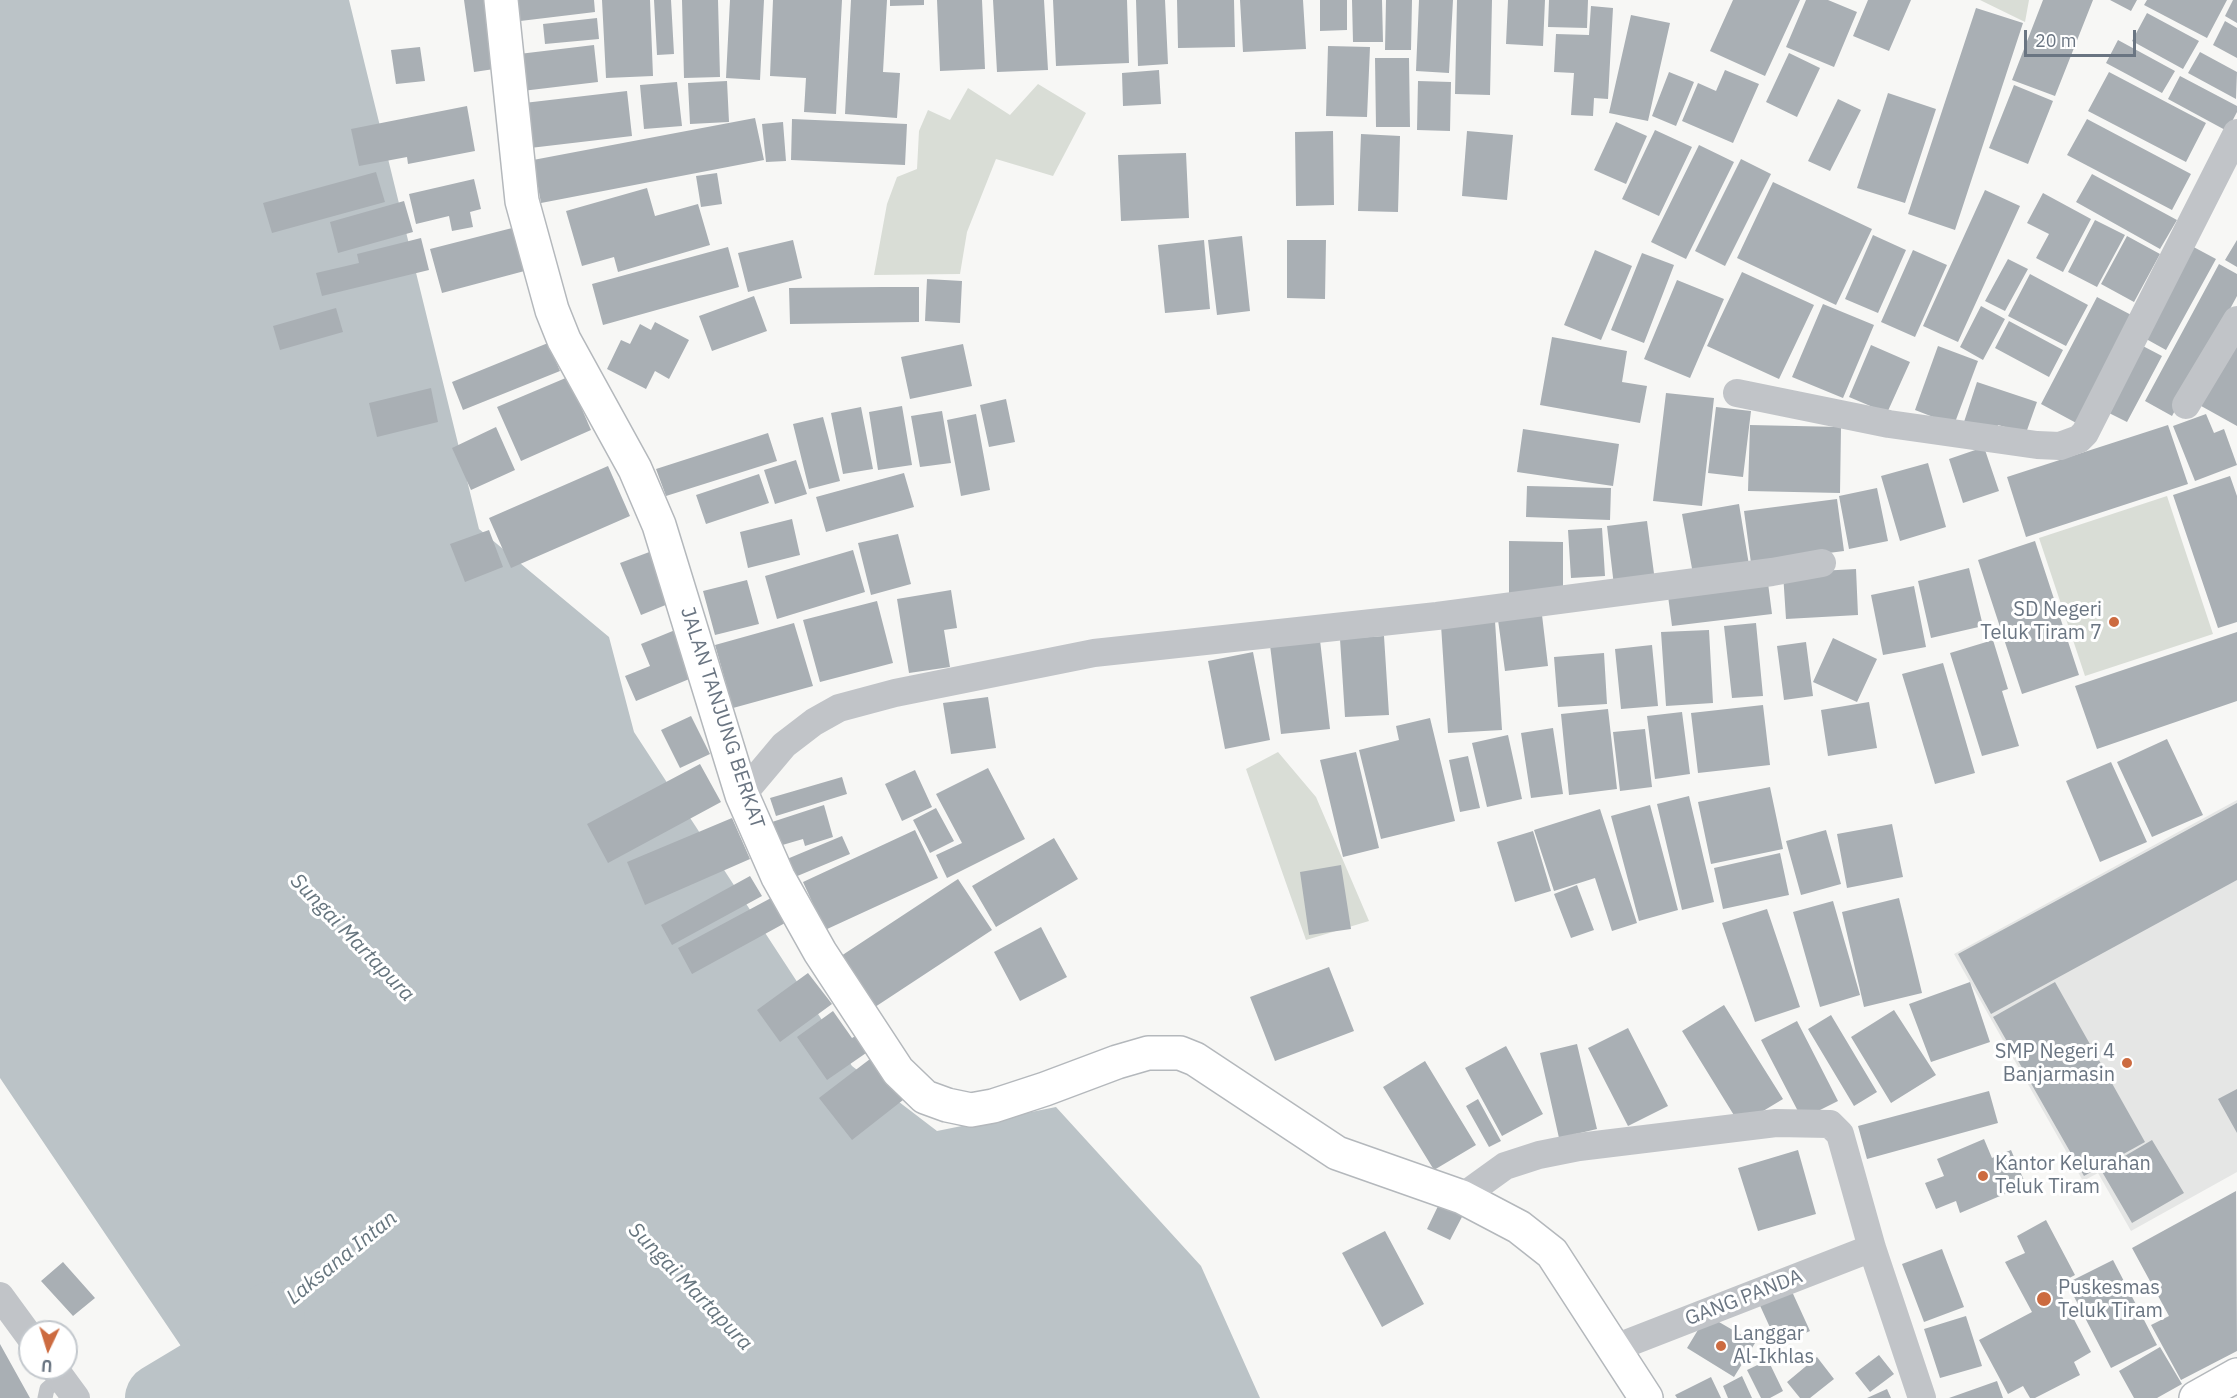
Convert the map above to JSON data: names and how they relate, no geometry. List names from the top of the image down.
{
  "streets": {
    "street": ["JALAN TANJUNG BERKAT", "GANG PANDA"]
  },
  "crossings": [
    ["JALAN TANJUNG BERKAT", "GANG PANDA"]
  ],
  "water": ["Sungai Martapura", "Laksana Intan"],
  "places": [
    "SD Negeri Teluk Tiram 7",
    "SMP Negeri 4 Banjarmasin",
    "Kantor Kelurahan Teluk Tiram",
    "Puskesmas Teluk Tiram",
    "Langgar Al-Ikhlas"
  ],
  "scale_bar": "20 m",
  "north": "bottom"
}
